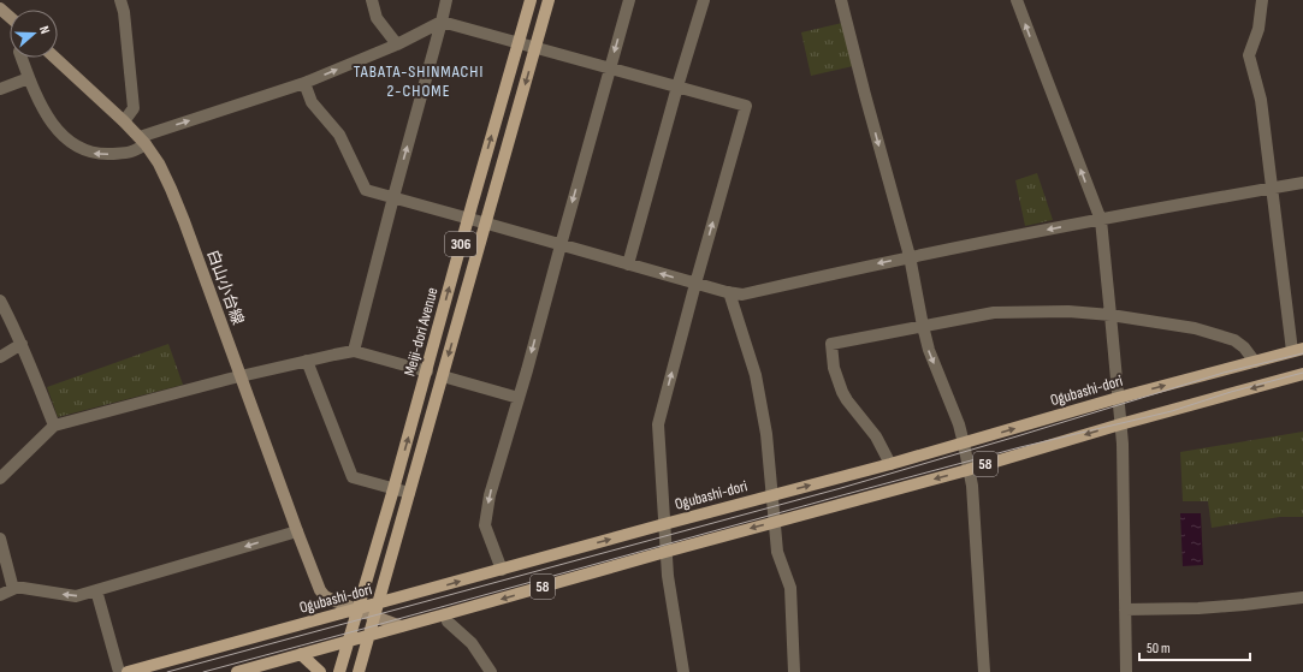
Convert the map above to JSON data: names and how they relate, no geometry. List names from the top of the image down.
{
  "streets": {
    "main road": [
      "306",
      "白山小台線",
      "Meiji-dori Avenue",
      "Ogubashi-dori",
      "58"
    ]
  },
  "crossings": [
    ["白山小台線", "Meiji-dori Avenue"],
    ["白山小台線", "Ogubashi-dori"],
    ["白山小台線", "58"],
    ["Meiji-dori Avenue", "Ogubashi-dori"],
    ["Meiji-dori Avenue", "58"]
  ],
  "districts": ["TABATA-SHINMACHI 2-CHOME"],
  "scale_bar": "50 m",
  "north": "right"
}
